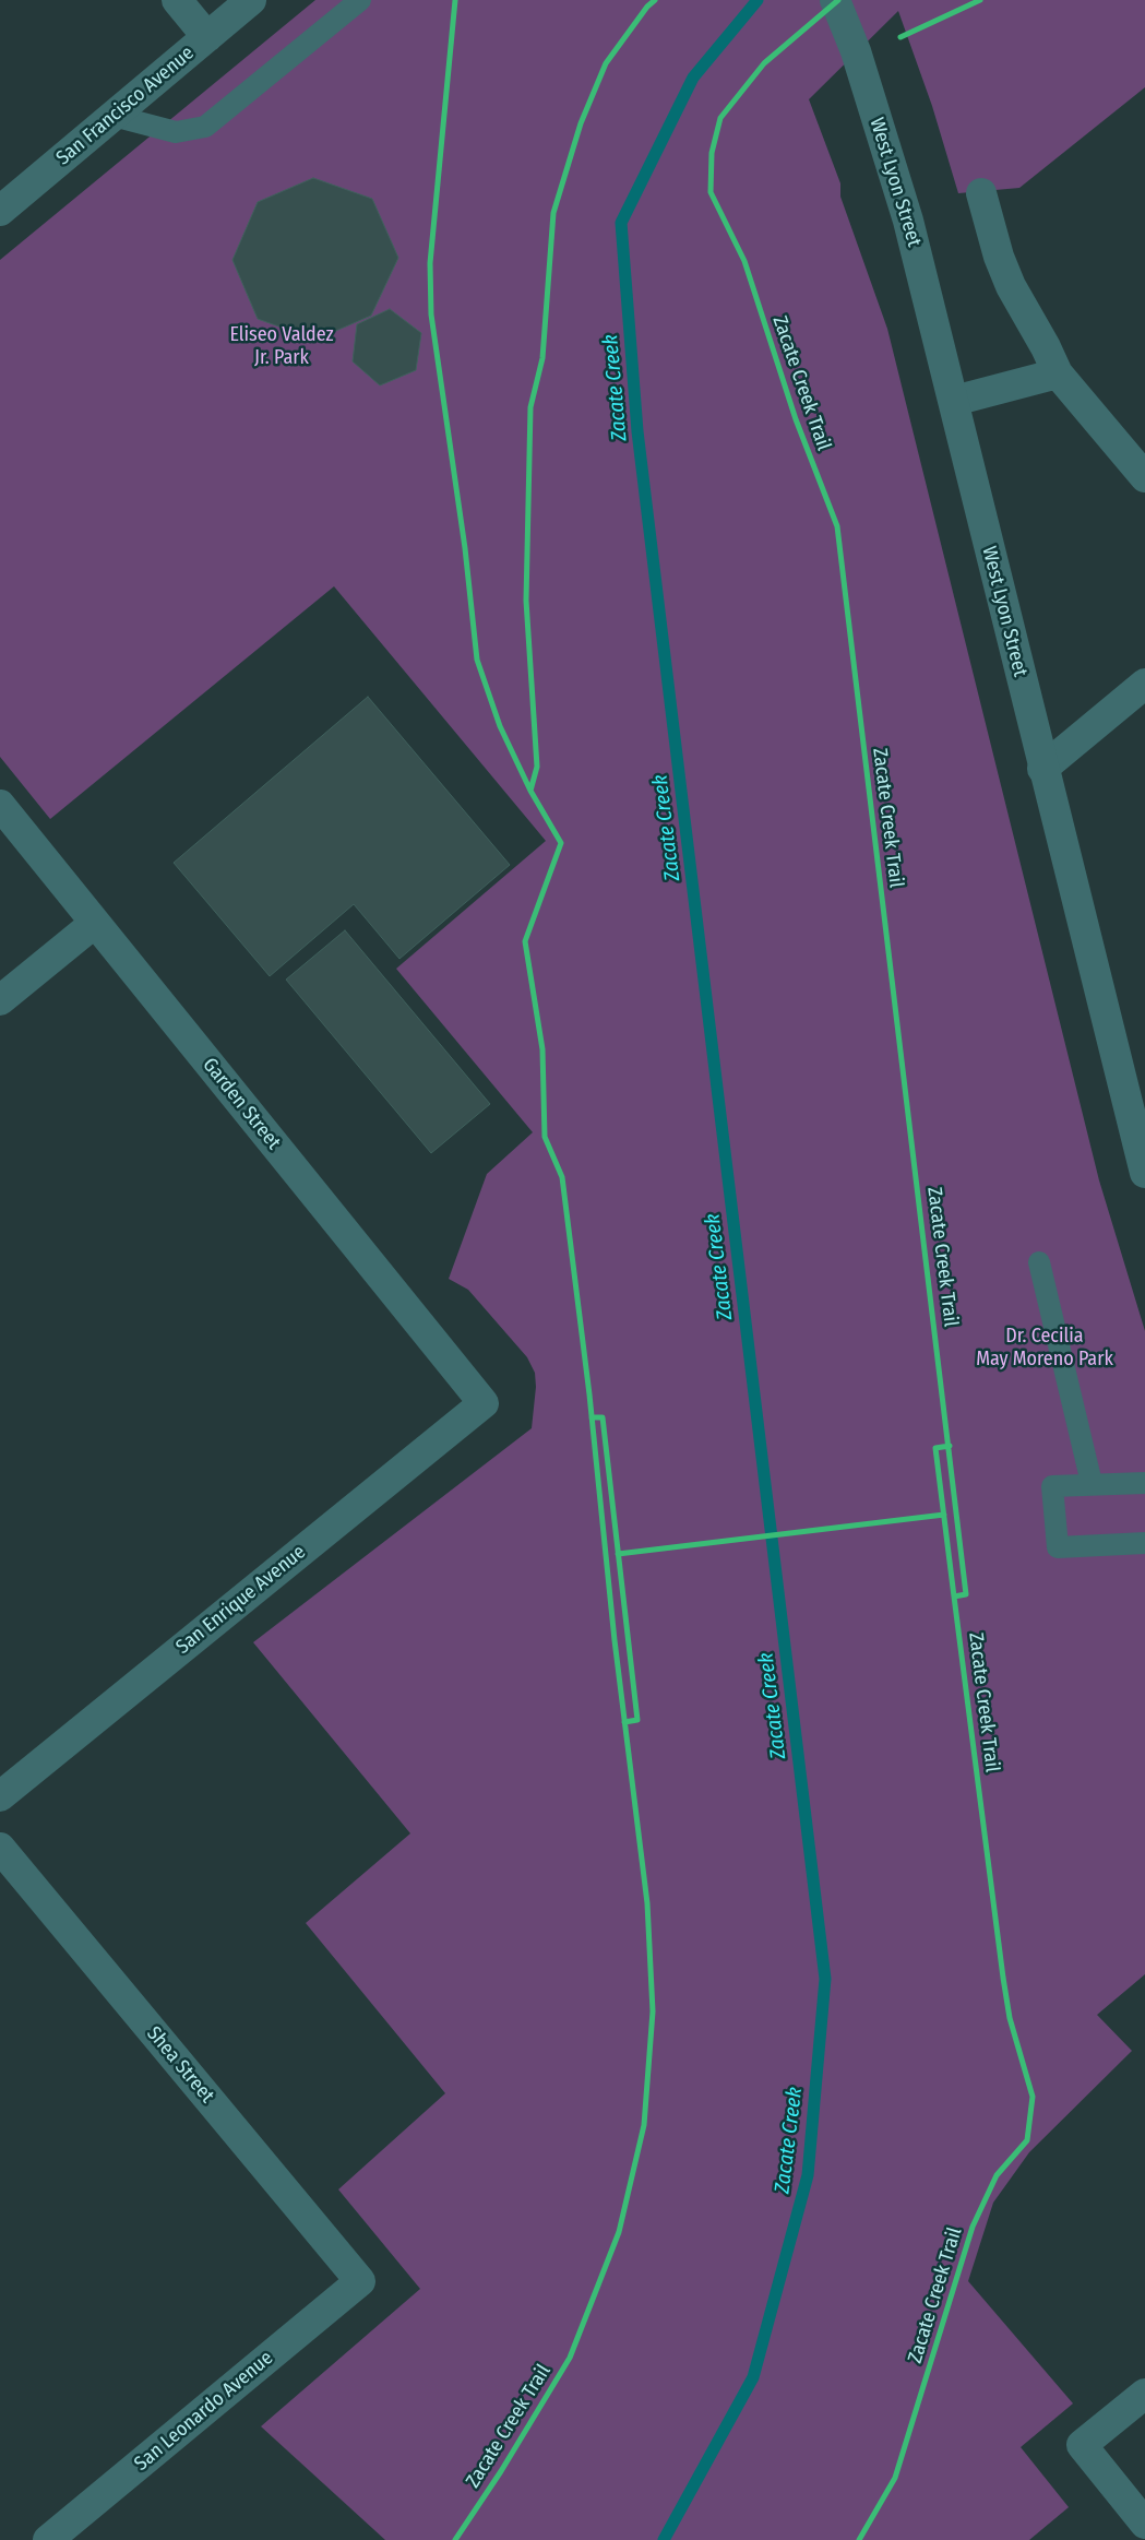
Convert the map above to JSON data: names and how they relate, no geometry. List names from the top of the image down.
{
  "streets": {
    "street": [
      "San Francisco Avenue",
      "West Lyon Street",
      "Garden Street",
      "San Enrique Avenue",
      "Shea Street",
      "San Leonardo Avenue"
    ],
    "cycle path": ["Zacate Creek Trail"]
  },
  "crossings": [
    ["Garden Street", "San Enrique Avenue"],
    ["Shea Street", "San Leonardo Avenue"]
  ],
  "water": ["Zacate Creek"],
  "parks": ["Eliseo Valdez Jr. Park", "Dr. Cecilia May Moreno Park"]
}
